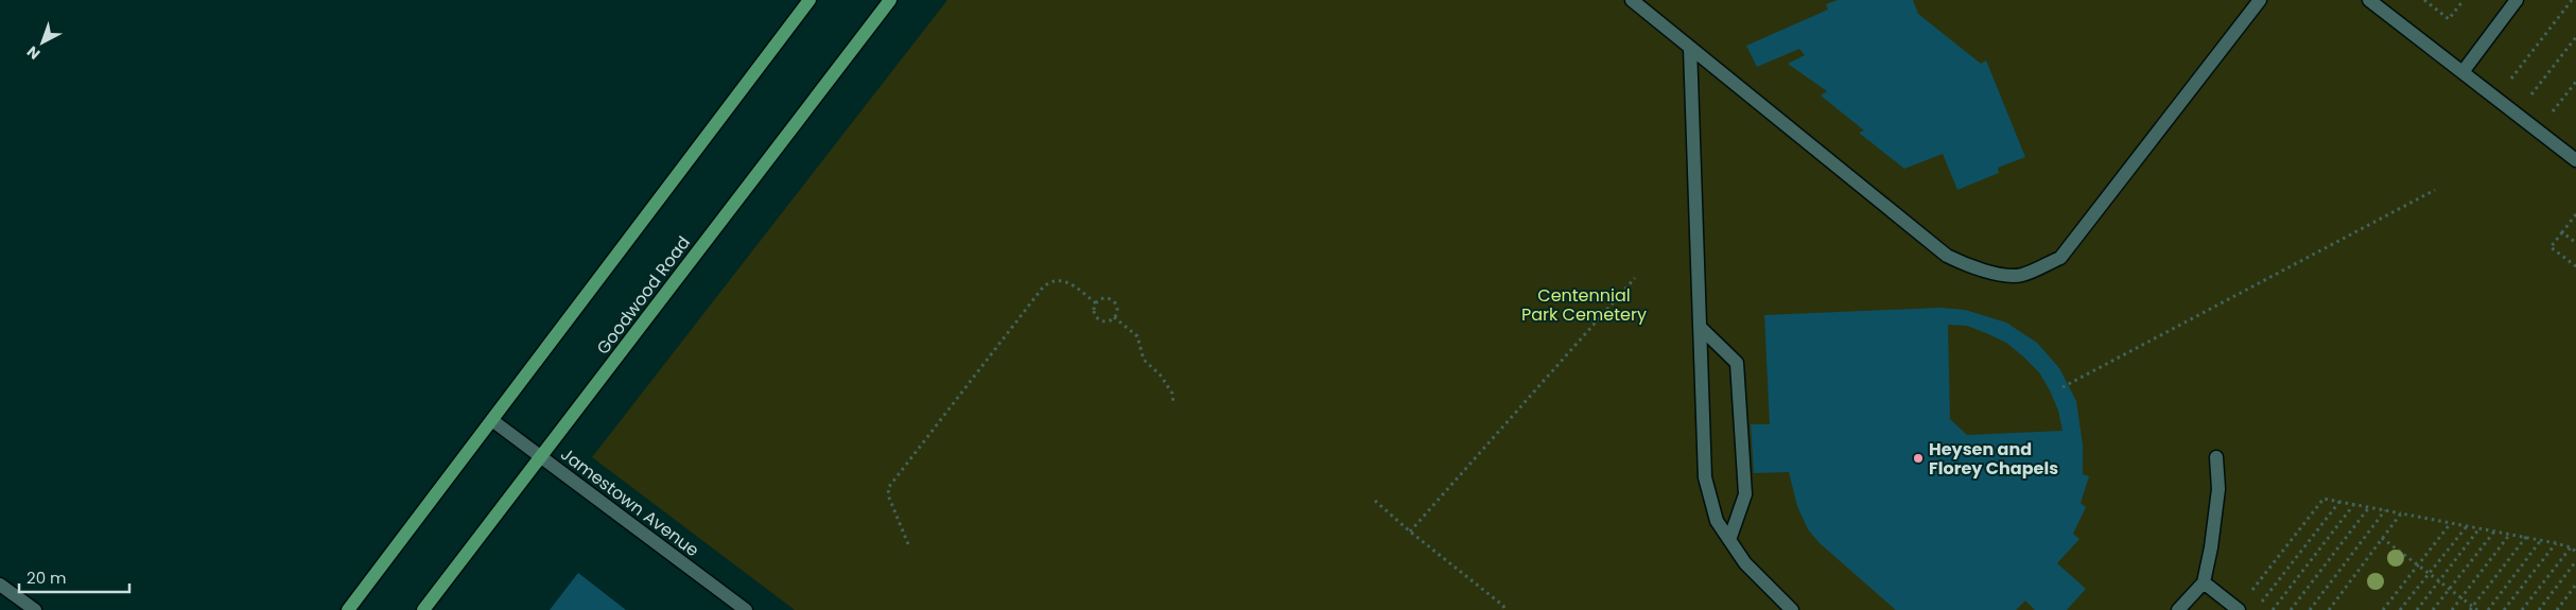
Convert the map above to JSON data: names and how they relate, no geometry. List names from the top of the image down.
{
  "streets": {
    "main road": ["Goodwood Road"],
    "street": ["Jamestown Avenue"]
  },
  "crossings": [
    ["Goodwood Road", "Jamestown Avenue"]
  ],
  "parks": ["Centennial Park Cemetery"],
  "places": ["Heysen and Florey Chapels"],
  "scale_bar": "20 m",
  "north": "bottom left"
}
